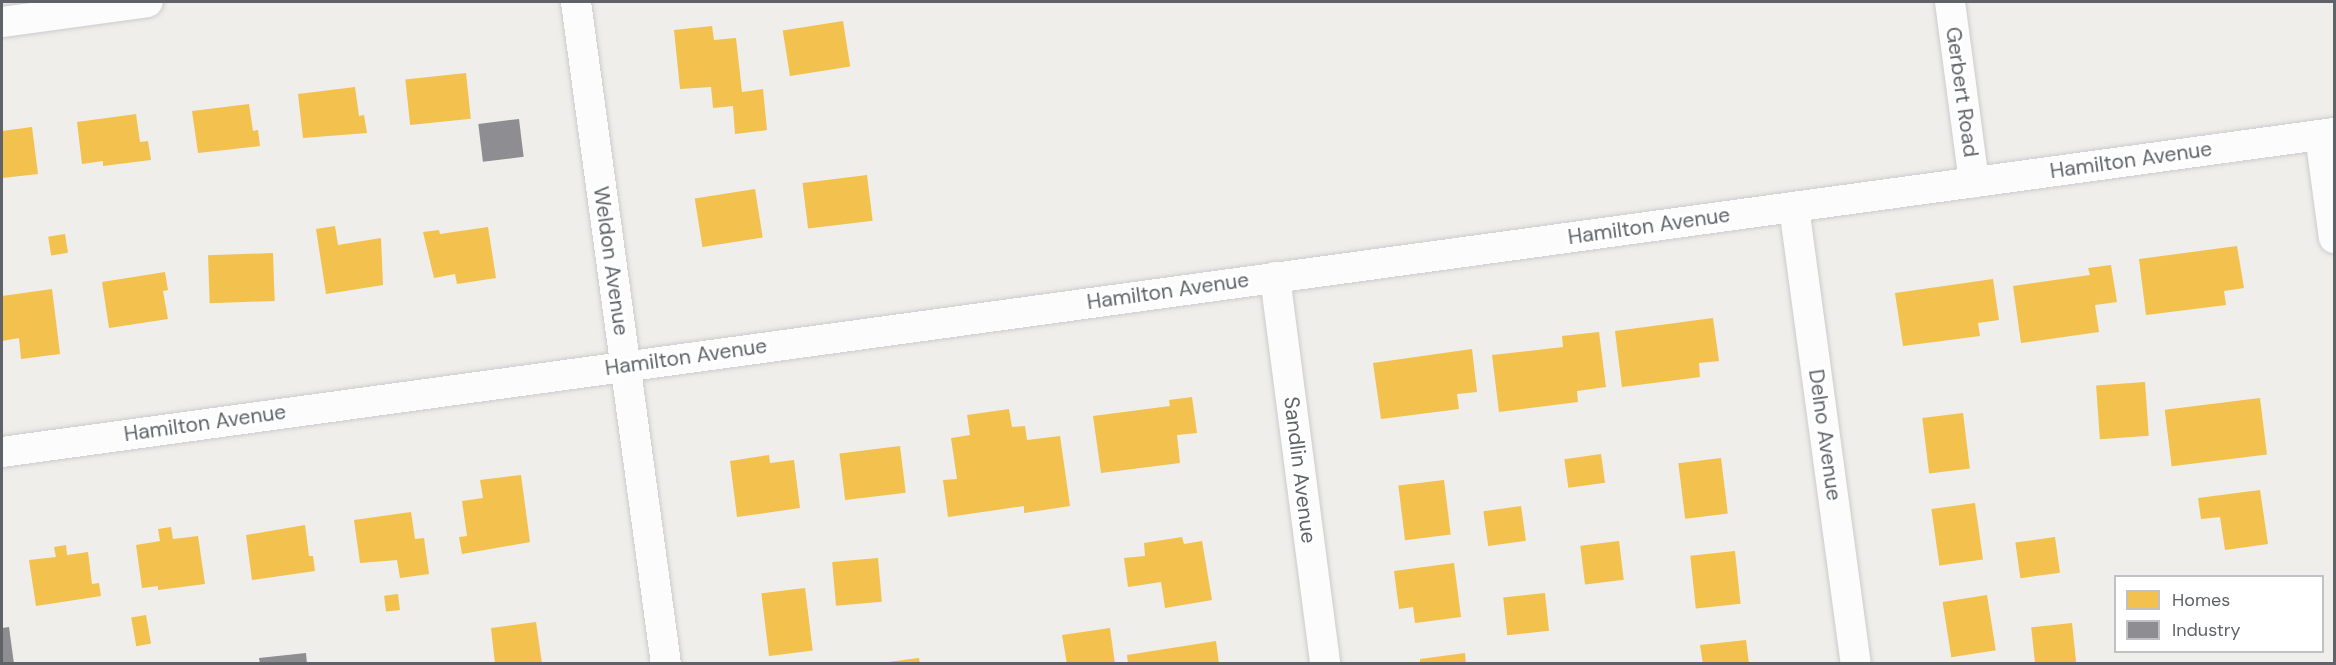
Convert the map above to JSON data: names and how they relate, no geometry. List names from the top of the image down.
{
  "streets": {
    "street": [
      "Gerbert Road",
      "Hamilton Avenue",
      "Weldon Avenue",
      "Delno Avenue",
      "Sandlin Avenue"
    ]
  },
  "crossings": [
    ["Gerbert Road", "Hamilton Avenue"],
    ["Hamilton Avenue", "Weldon Avenue"],
    ["Hamilton Avenue", "Delno Avenue"],
    ["Hamilton Avenue", "Sandlin Avenue"]
  ],
  "legend": ["Homes", "Industry"]
}
